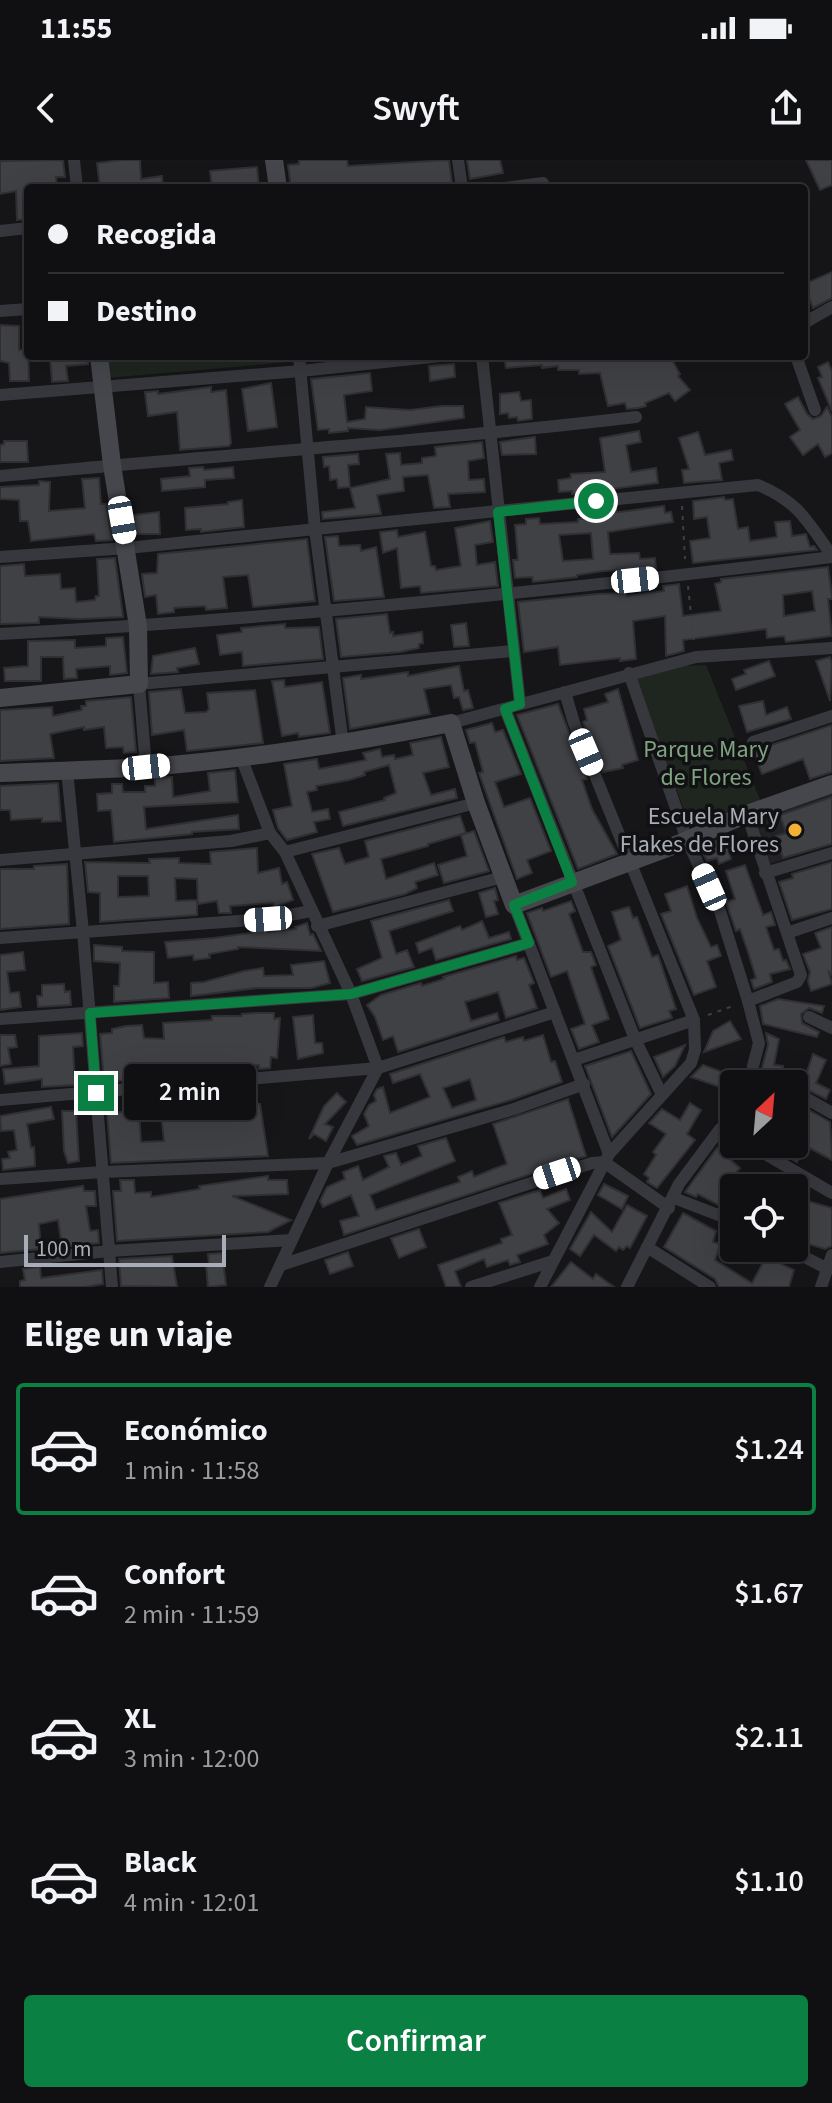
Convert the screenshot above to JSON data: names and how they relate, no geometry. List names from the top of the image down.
{
  "parks": ["Parque Mary de Flores"],
  "places": ["Escuela Mary Flakes de Flores"],
  "scale_bar": "100 m",
  "north": "top right",
  "page": {
    "status": "11:55",
    "header": "Swyft",
    "banner": ["Recogida", "Destino"],
    "bubble": "2 min",
    "scale": "100 m",
    "heading": "Elige un viaje",
    "list": [
      {
        "name": "Económico",
        "note": "1 min · 11:58",
        "value": "$1.24"
      },
      {
        "name": "Confort",
        "note": "2 min · 11:59",
        "value": "$1.67"
      },
      {
        "name": "XL",
        "note": "3 min · 12:00",
        "value": "$2.11"
      },
      {
        "name": "Black",
        "note": "4 min · 12:01",
        "value": "$1.10"
      }
    ],
    "buttons": "Confirmar"
  }
}
